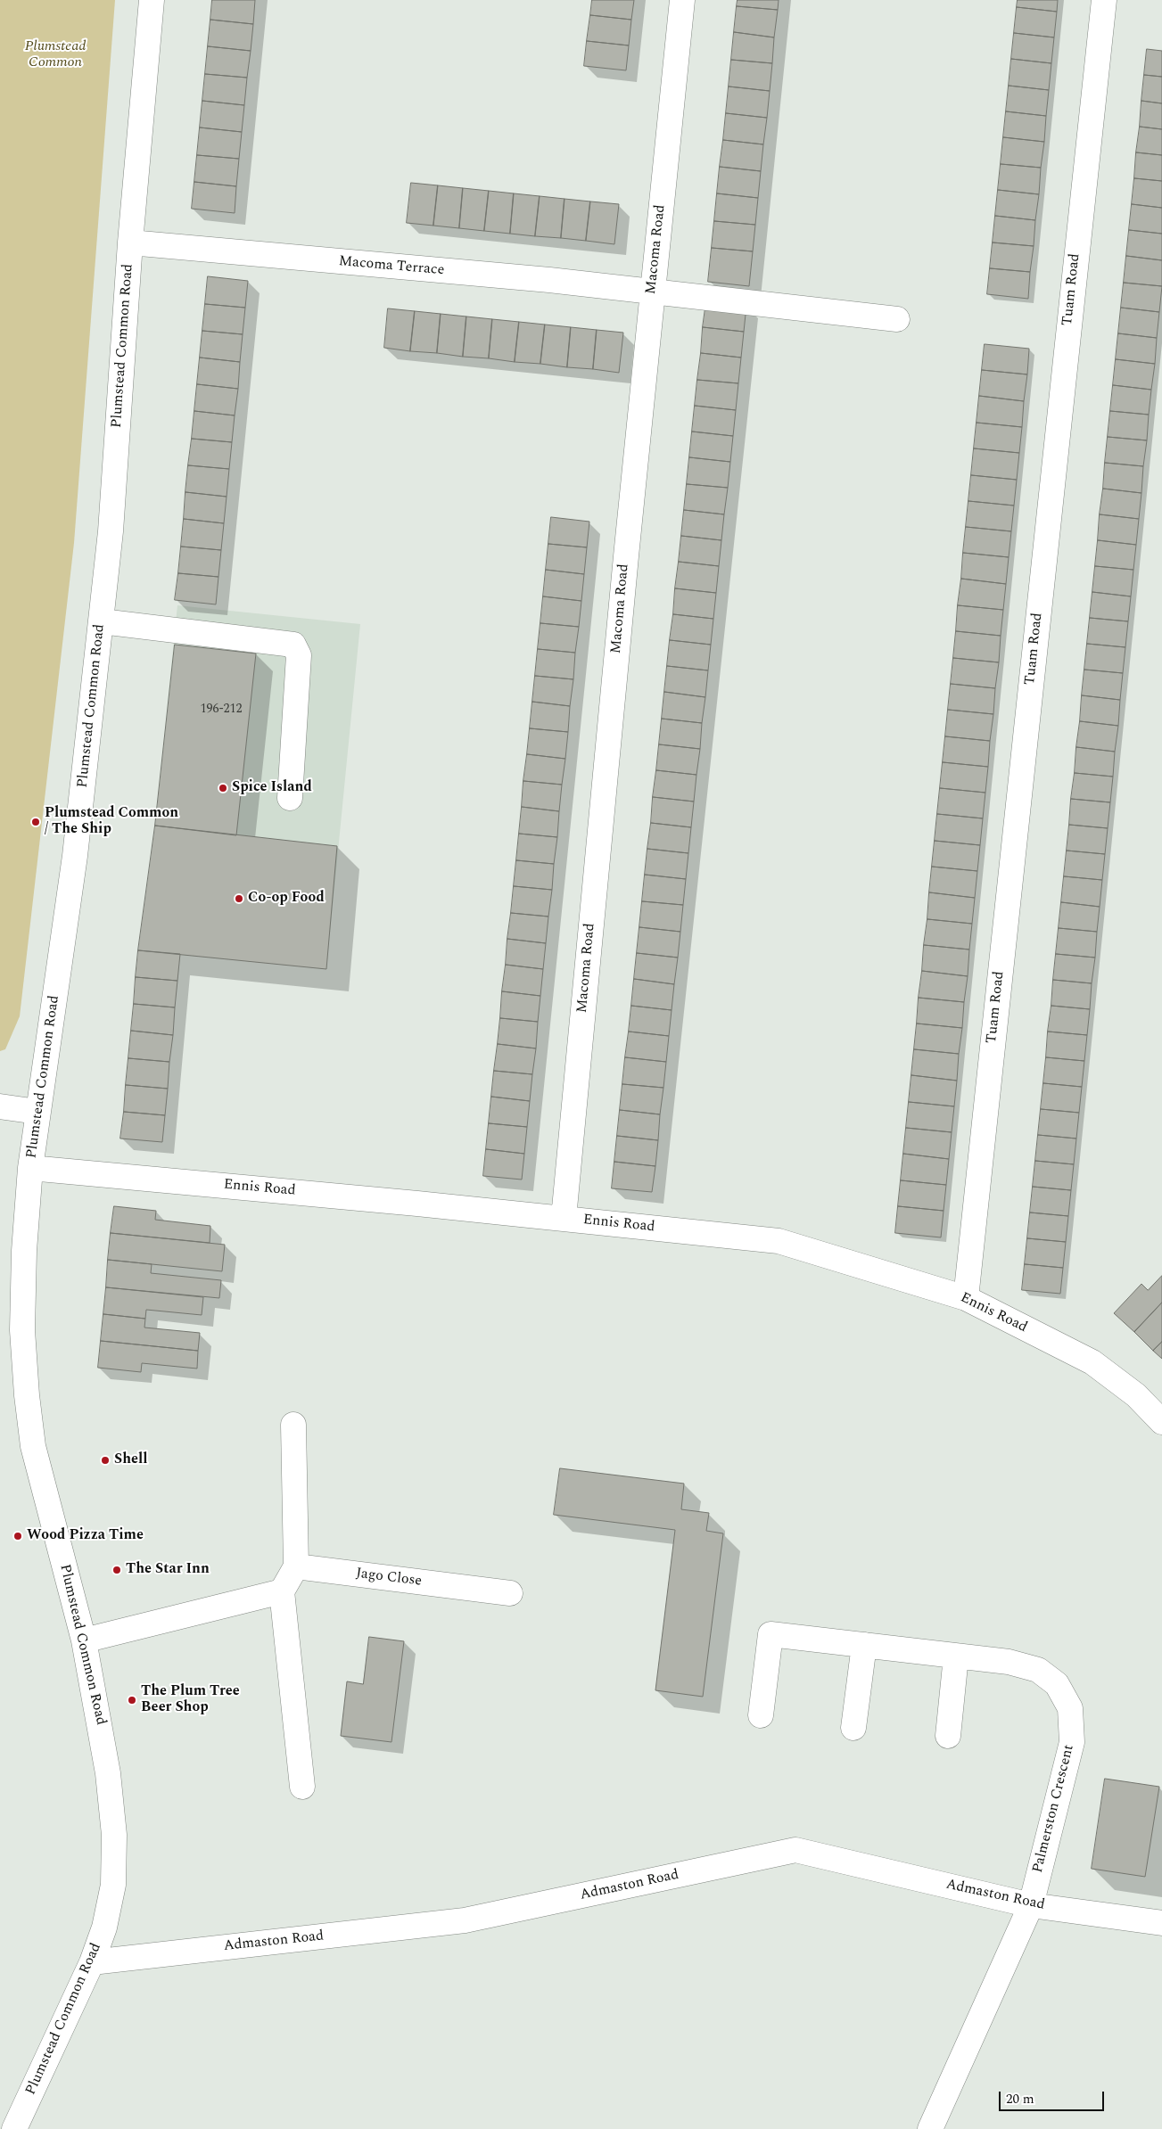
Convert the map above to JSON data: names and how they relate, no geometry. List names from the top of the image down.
{
  "streets": {
    "street": [
      "Macoma Road",
      "Macoma Terrace",
      "Tuam Road",
      "Plumstead Common Road",
      "Ennis Road",
      "Jago Close",
      "Palmerston Crescent",
      "Admaston Road"
    ]
  },
  "crossings": [
    ["Macoma Road", "Macoma Terrace"],
    ["Macoma Road", "Ennis Road"],
    ["Macoma Terrace", "Plumstead Common Road"],
    ["Tuam Road", "Ennis Road"],
    ["Plumstead Common Road", "Ennis Road"],
    ["Plumstead Common Road", "Admaston Road"],
    ["Palmerston Crescent", "Admaston Road"]
  ],
  "parks": ["Plumstead Common"],
  "places": [
    "Spice Island",
    "Plumstead Common / The Ship",
    "Co-op Food",
    "Shell",
    "Wood Pizza Time",
    "The Star Inn",
    "The Plum Tree Beer Shop"
  ],
  "house_numbers": ["196-212"],
  "scale_bar": "20 m"
}
